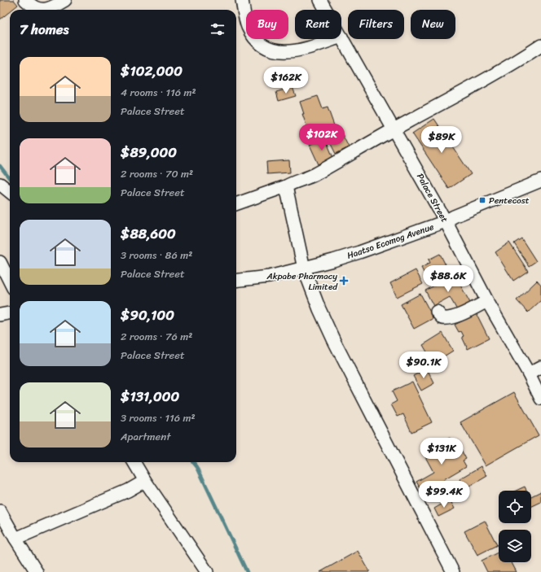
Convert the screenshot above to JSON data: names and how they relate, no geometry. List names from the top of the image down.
{
  "streets": {
    "street": ["Palace Street", "Haatso Ecomog Avenue"]
  },
  "crossings": [
    ["Palace Street", "Haatso Ecomog Avenue"]
  ],
  "places": {
    "transit": ["Pentecost"],
    "health": ["Akpabe Pharmacy Limited"]
  },
  "page": {
    "chip": [
      "Buy",
      "Rent",
      "Filters",
      "New"
    ],
    "heading": "7 homes",
    "list": [
      {
        "name": "$102,000",
        "note": "4 rooms · 116 m² · Palace Street"
      },
      {
        "name": "$89,000",
        "note": "2 rooms · 70 m² · Palace Street"
      },
      {
        "name": "$88,600",
        "note": "3 rooms · 86 m² · Palace Street"
      },
      {
        "name": "$90,100",
        "note": "2 rooms · 76 m² · Palace Street"
      },
      {
        "name": "$131,000",
        "note": "3 rooms · 116 m² · Apartment"
      }
    ],
    "price": [
      "$162K",
      "$102K",
      "$89K",
      "$88.6K",
      "$90.1K",
      "$131K",
      "$99.4K"
    ]
  }
}
